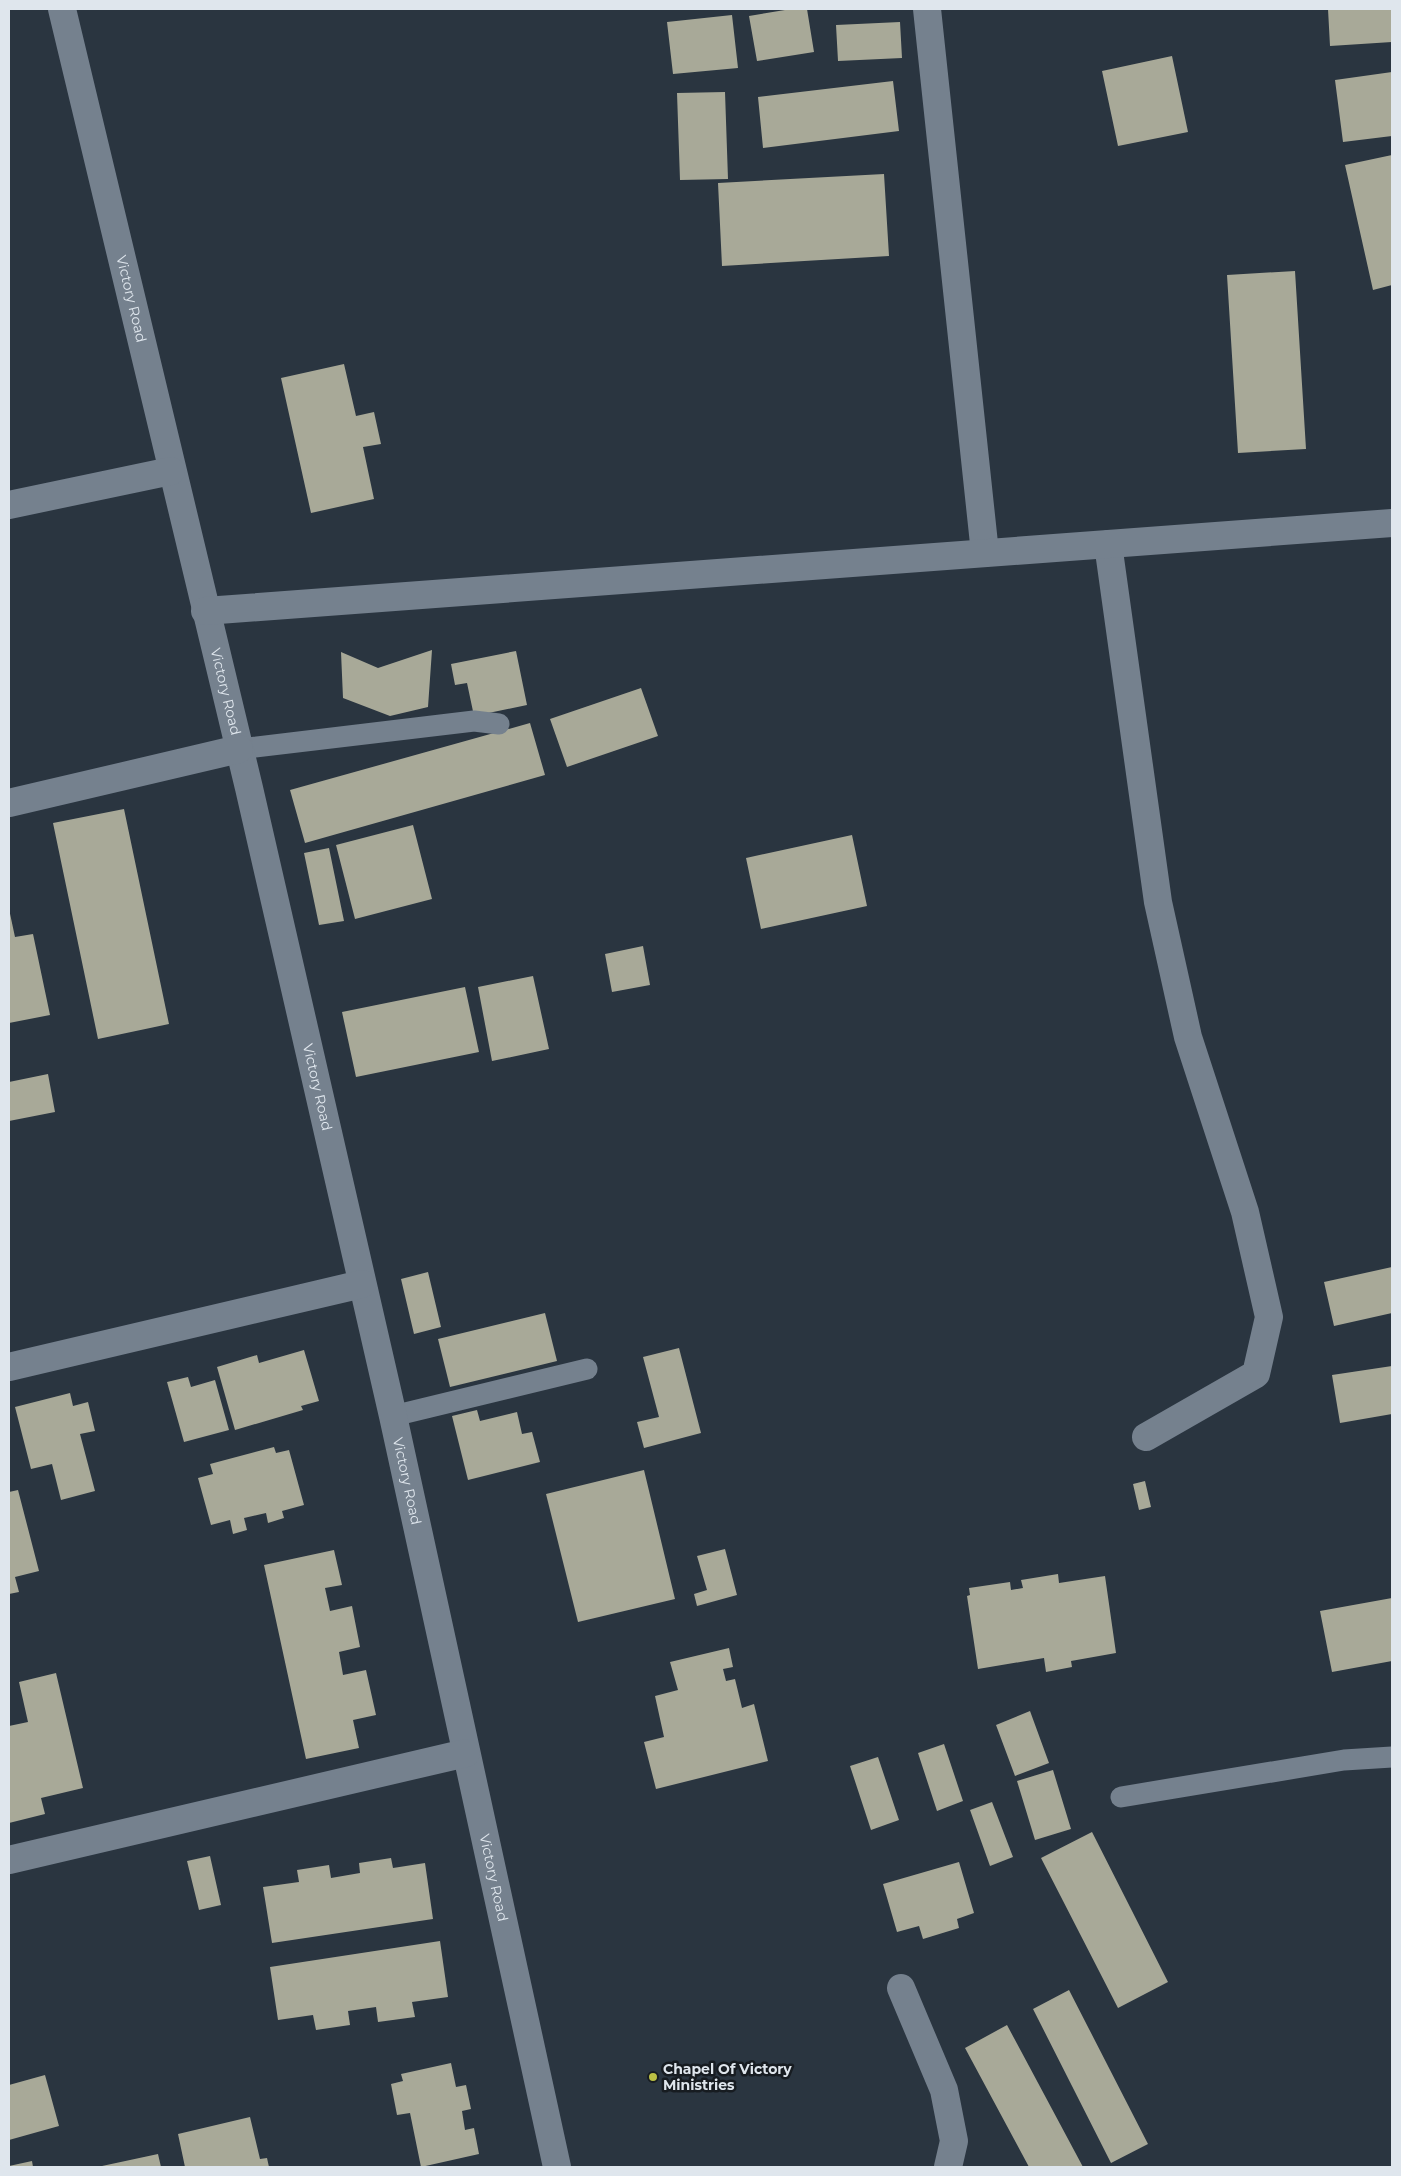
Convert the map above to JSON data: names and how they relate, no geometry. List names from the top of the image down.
{
  "streets": {
    "street": ["Victory Road"]
  },
  "places": ["Chapel Of Victory Ministries"]
}
